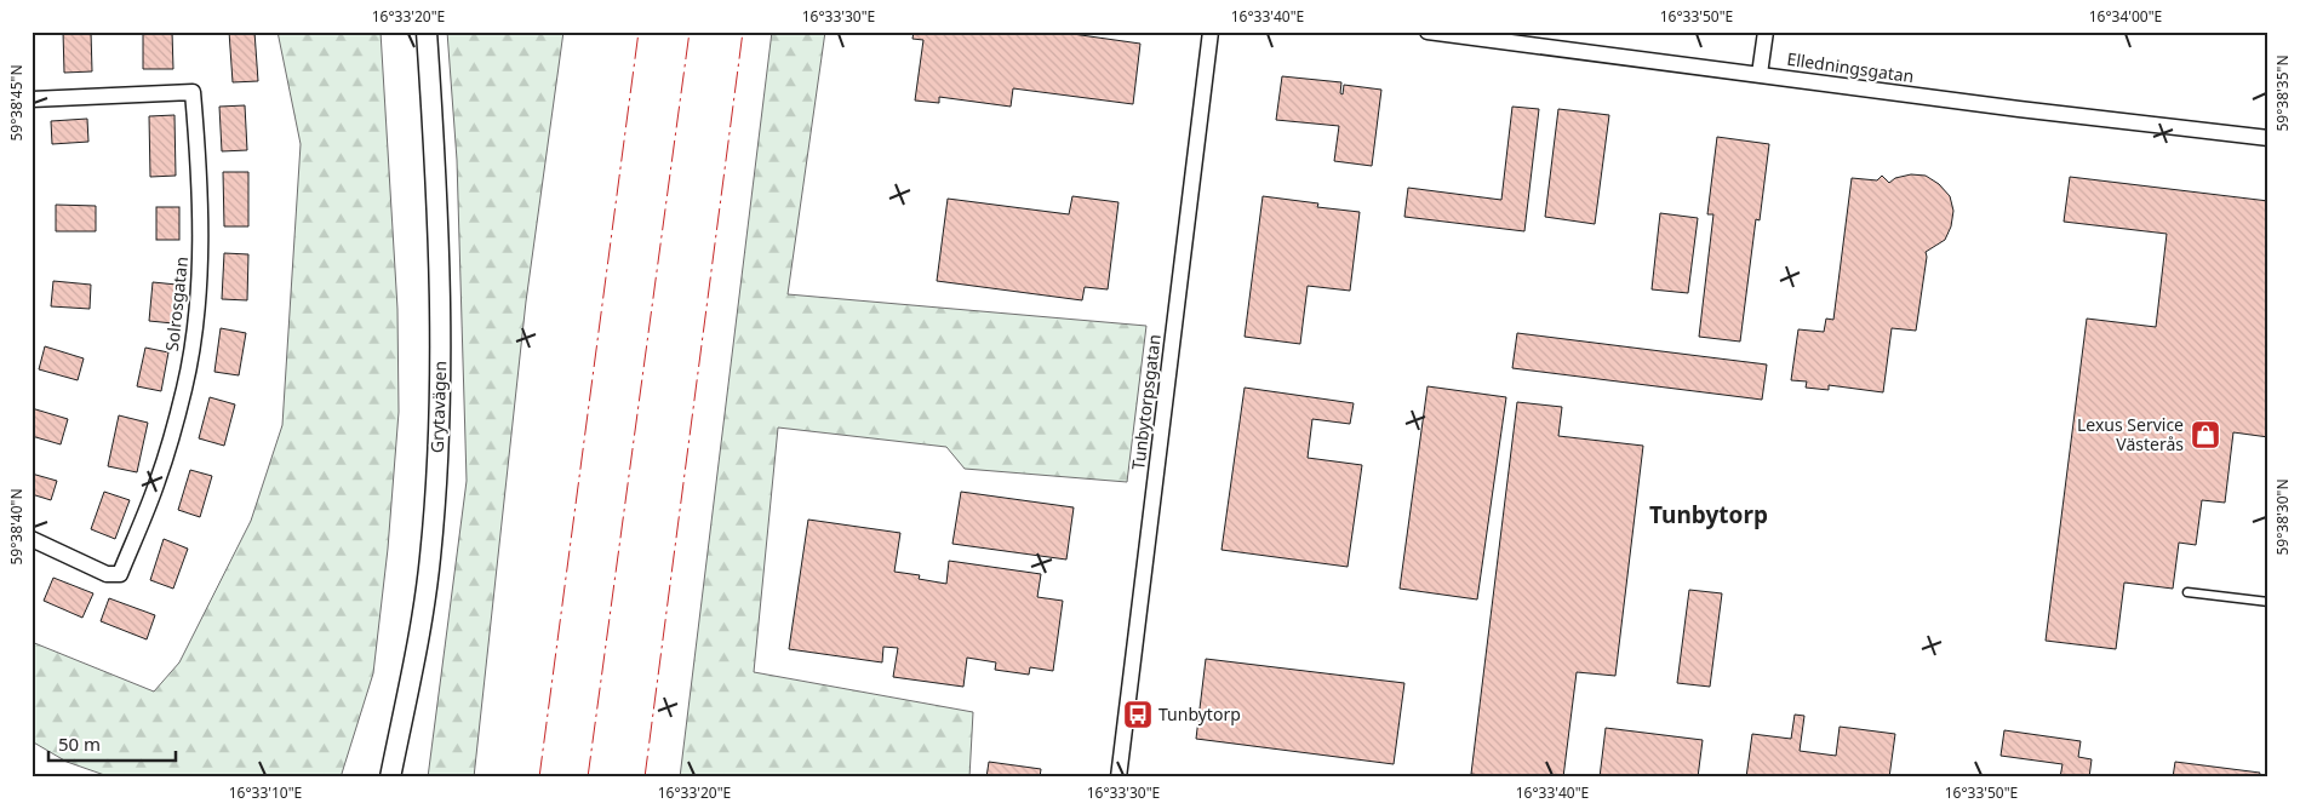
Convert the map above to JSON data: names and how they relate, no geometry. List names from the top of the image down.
{
  "streets": {
    "street": [
      "Elledningsgatan",
      "Solrosgatan",
      "Tunbytorpsgatan",
      "Grytavägen"
    ]
  },
  "districts": ["Tunbytorp"],
  "places": {
    "shop": ["Lexus Service Västerås"],
    "bus stop": ["Tunbytorp"]
  },
  "scale_bar": "50 m",
  "coordinates": [
    "16°33'20\"E",
    "16°33'30\"E",
    "16°33'40\"E",
    "16°33'50\"E",
    "16°34'00\"E",
    "59°38'35\"N",
    "59°38'45\"N",
    "59°38'30\"N",
    "59°38'40\"N",
    "16°33'10\"E"
  ]
}
